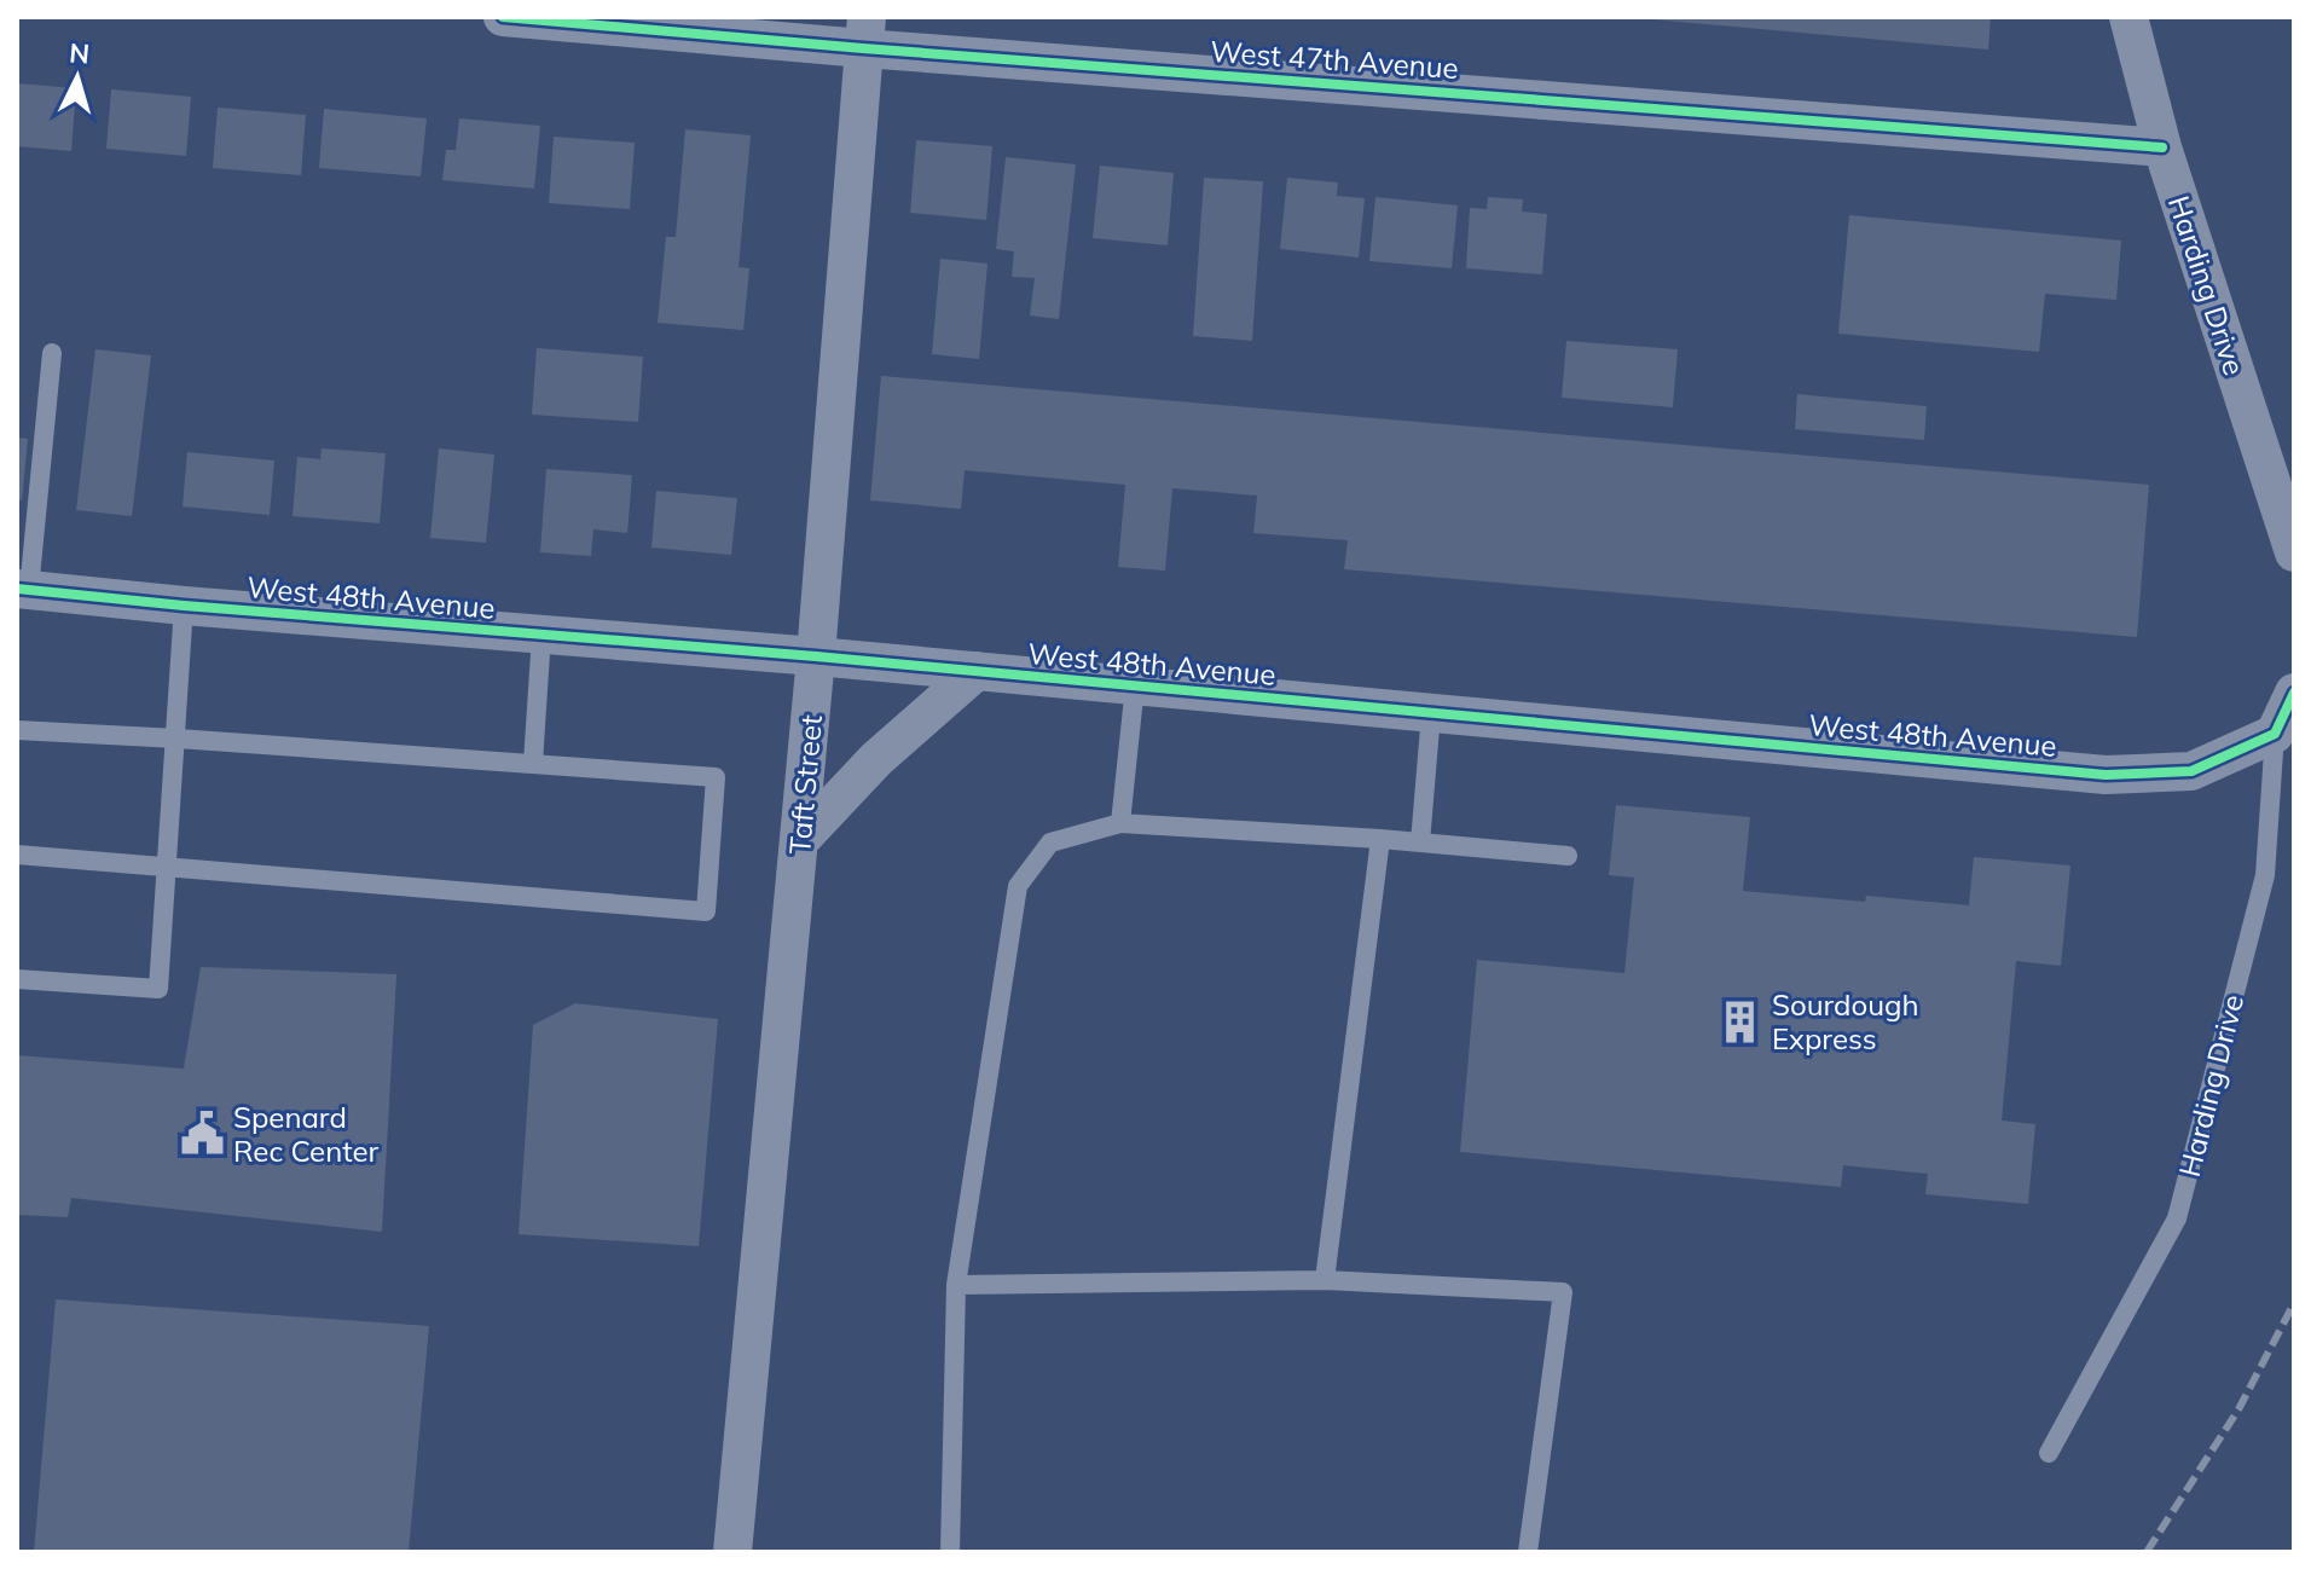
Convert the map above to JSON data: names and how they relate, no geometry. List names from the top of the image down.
{
  "streets": {
    "street": [
      "West 47th Avenue",
      "Harding Drive",
      "West 48th Avenue",
      "Taft Street"
    ]
  },
  "crossings": [
    ["West 47th Avenue", "Harding Drive"],
    ["West 47th Avenue", "Taft Street"],
    ["Harding Drive", "West 48th Avenue"],
    ["West 48th Avenue", "Taft Street"]
  ],
  "places": {
    "building": ["Sourdough Express"],
    "public building": ["Spenard Rec Center"]
  },
  "north": "top"
}
